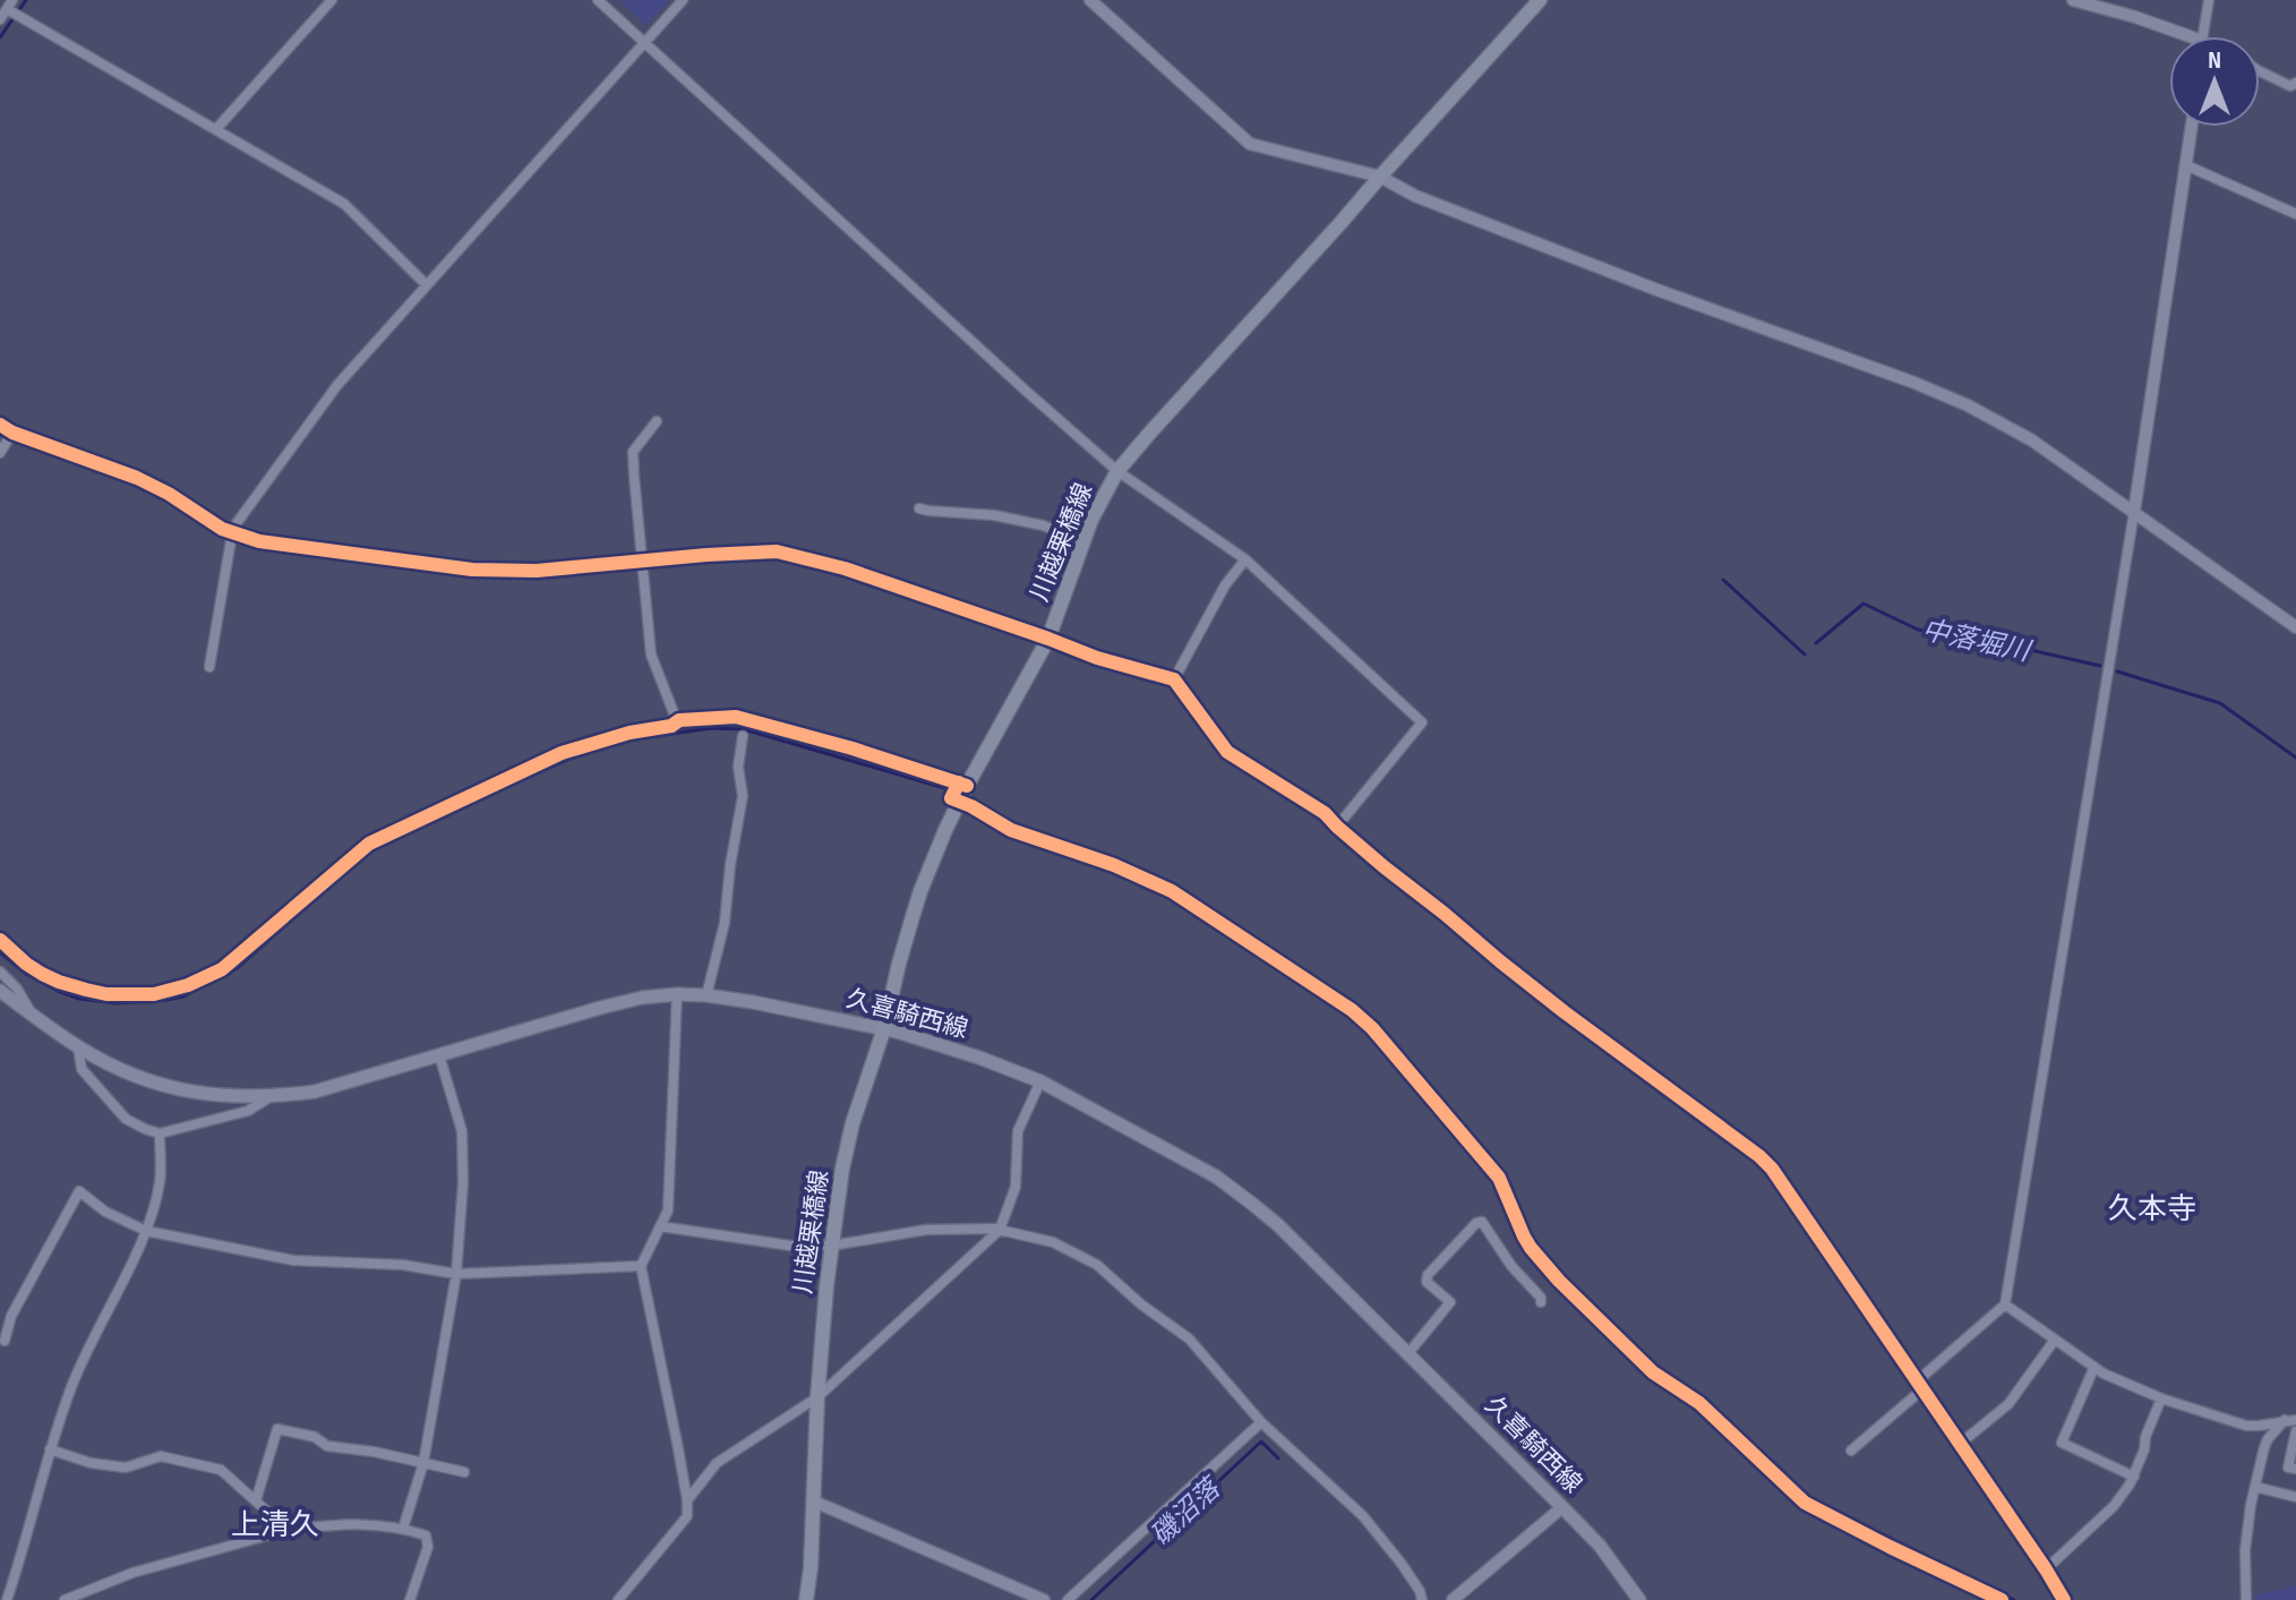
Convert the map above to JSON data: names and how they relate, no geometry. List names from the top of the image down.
{
  "streets": {
    "main road": ["川越栗橋線", "久喜騎西線"]
  },
  "crossings": [
    ["川越栗橋線", "久喜騎西線"]
  ],
  "districts": ["久本寺", "上清久"],
  "water": ["中落堀川", "磯沼落"],
  "north": "top"
}
